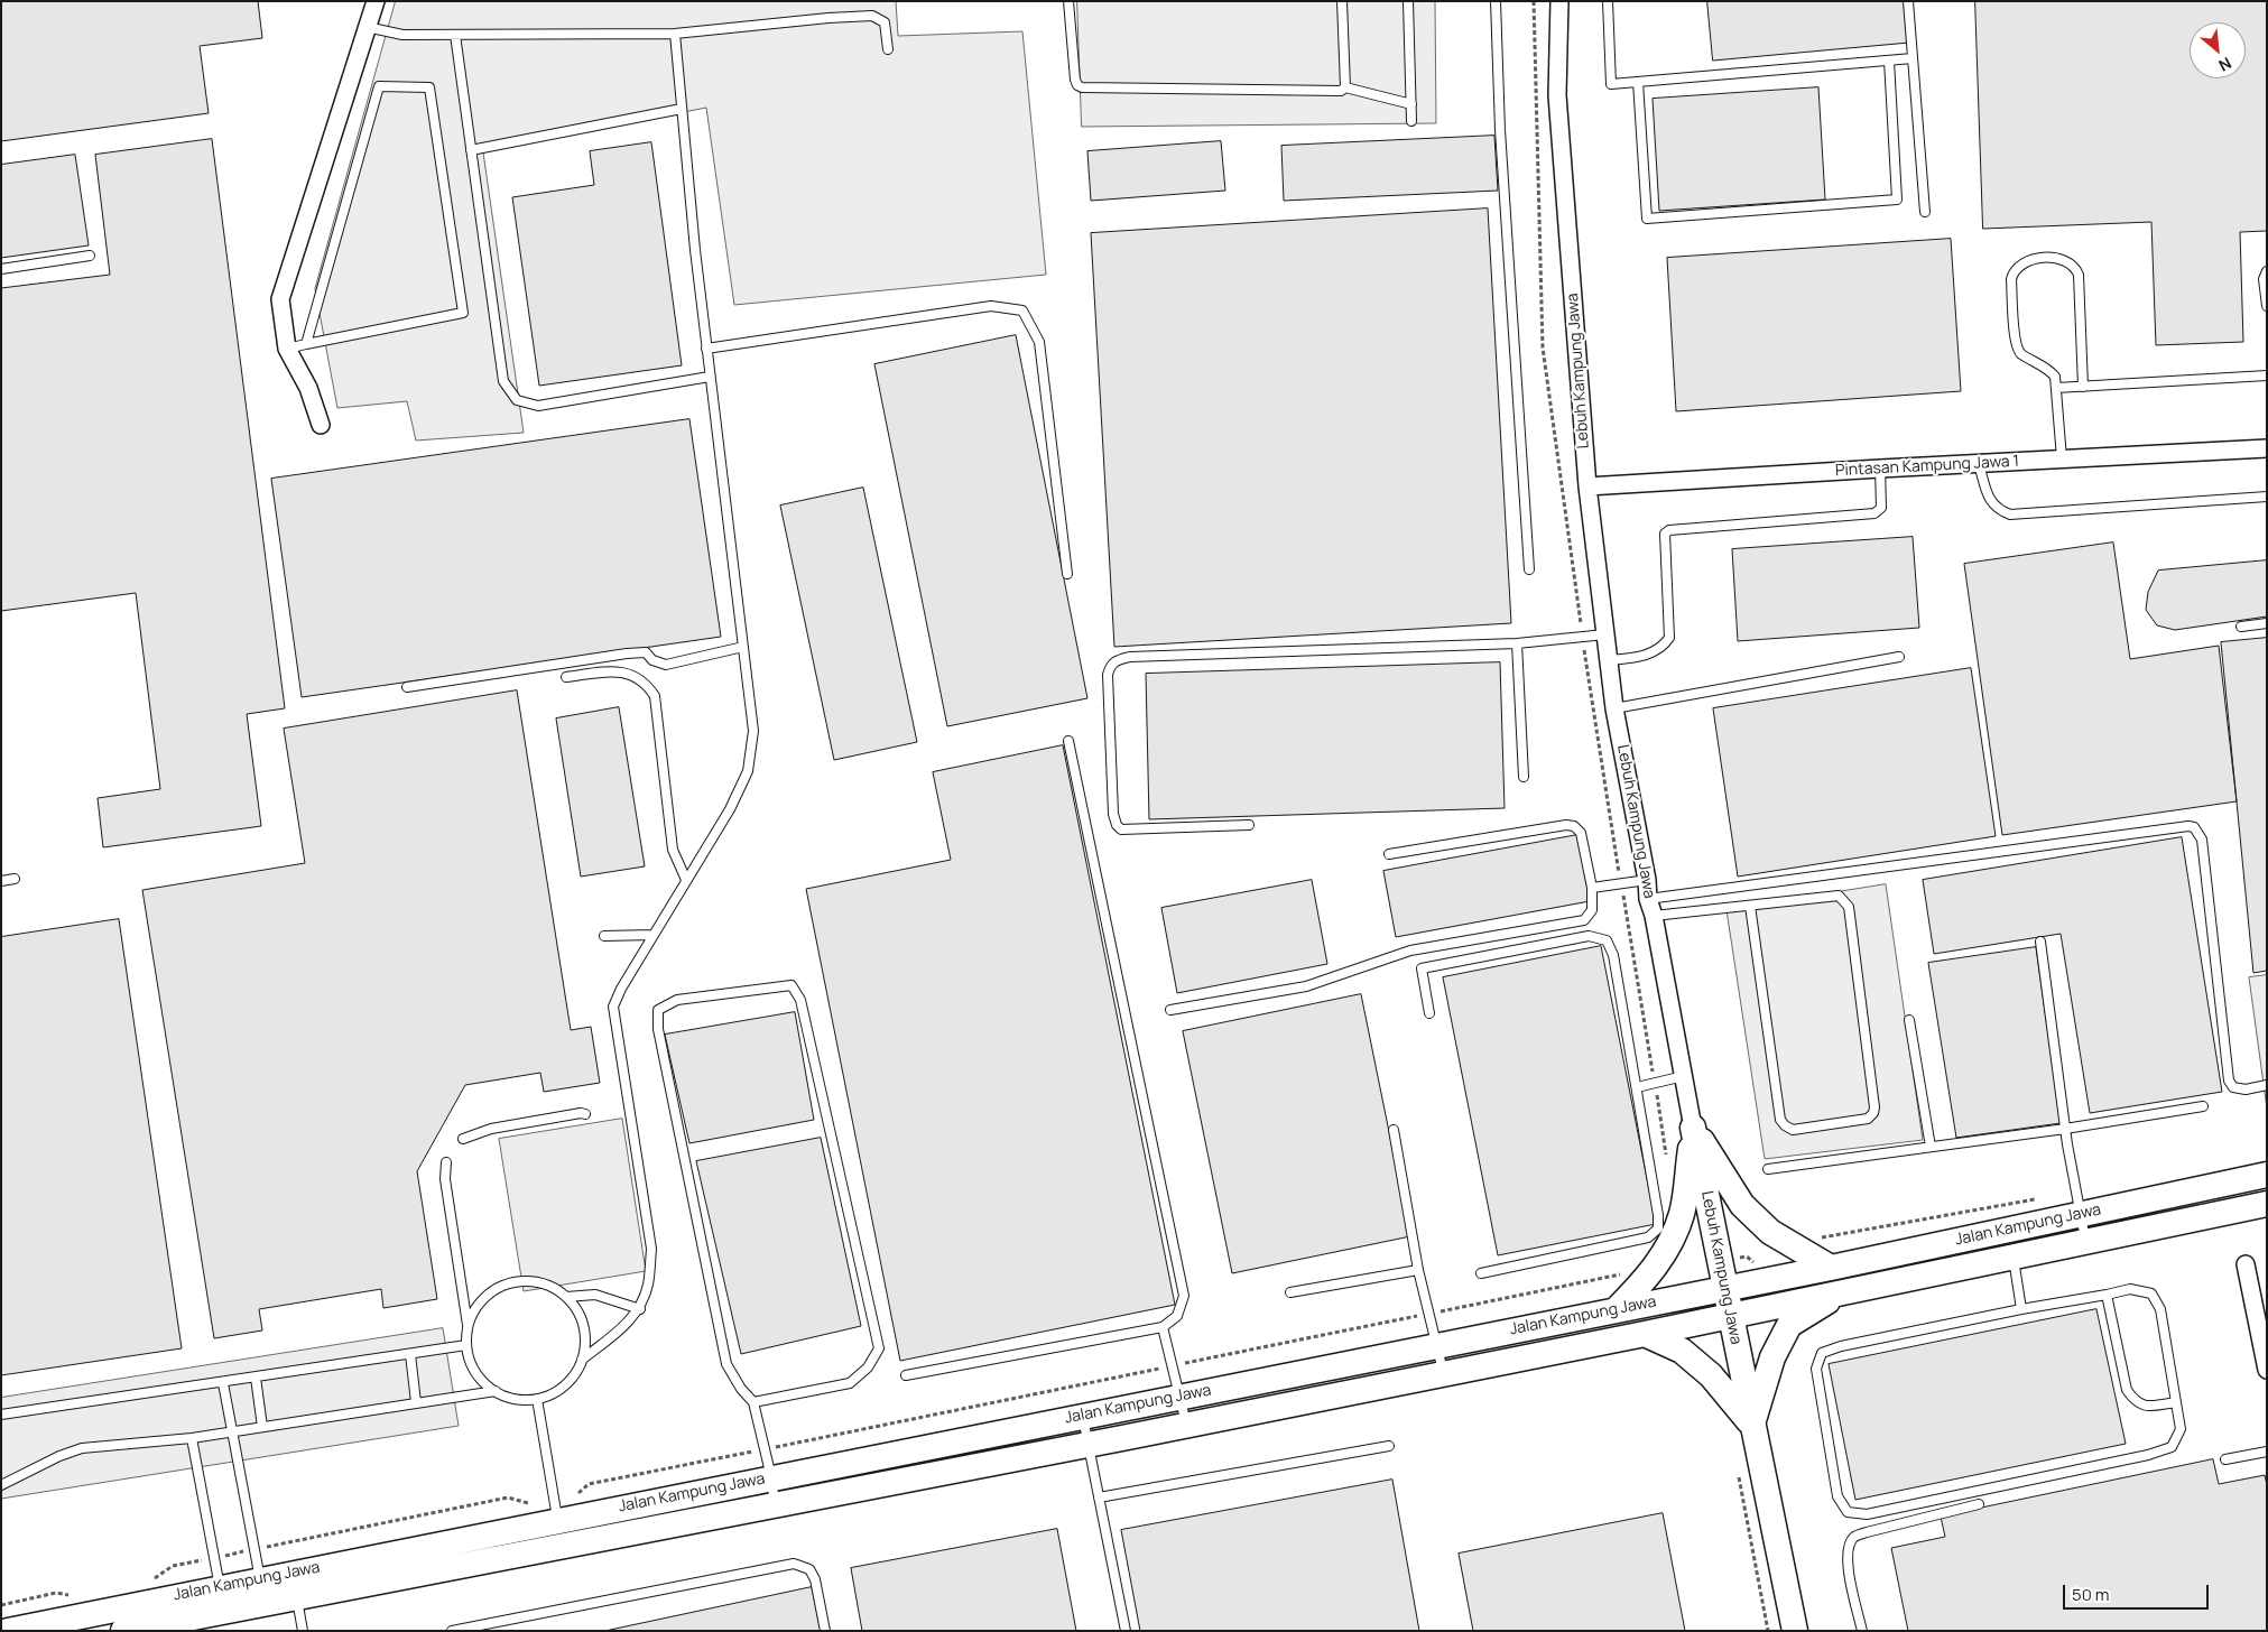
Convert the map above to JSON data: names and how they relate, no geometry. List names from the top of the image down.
{
  "streets": {
    "street": ["Lebuh Kampung Jawa", "Pintasan Kampung Jawa 1", "Jalan Kampung Jawa"]
  },
  "crossings": [
    ["Lebuh Kampung Jawa", "Pintasan Kampung Jawa 1"],
    ["Lebuh Kampung Jawa", "Jalan Kampung Jawa"]
  ],
  "scale_bar": "50 m",
  "north": "bottom right"
}
